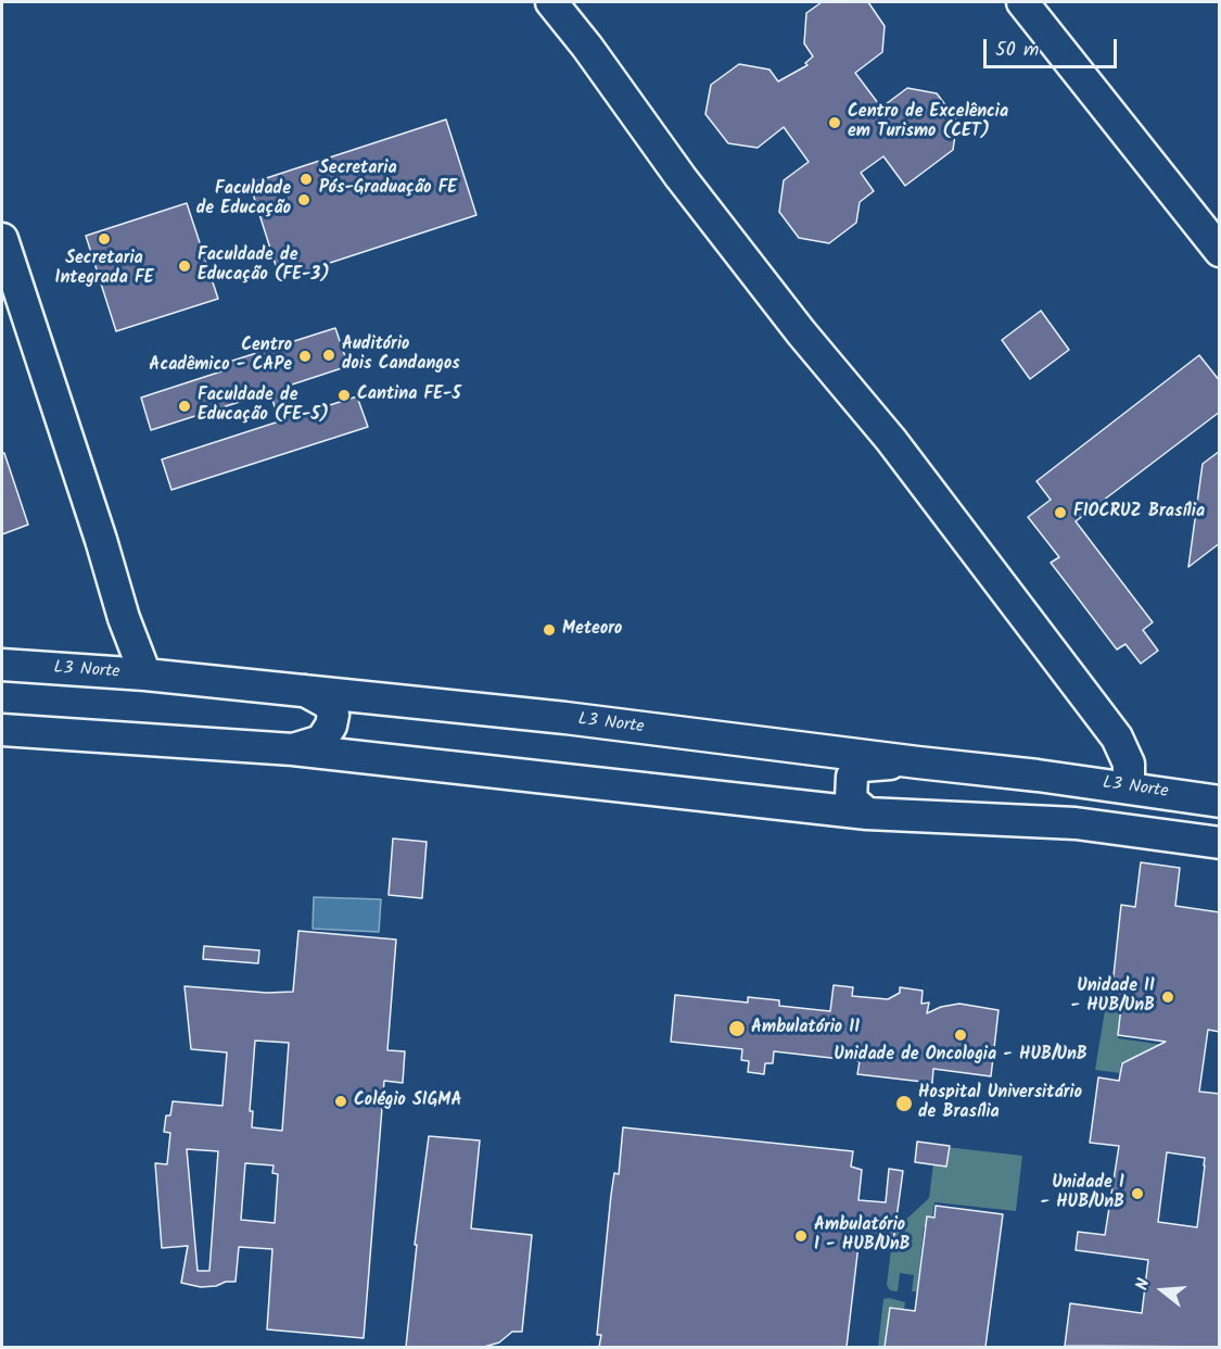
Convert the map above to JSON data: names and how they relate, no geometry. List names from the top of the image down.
{
  "streets": {
    "main road": ["L3 Norte"]
  },
  "places": [
    "Centro de Excelência em Turismo (CET)",
    "Secretaria Pós-Graduação FE",
    "Faculdade de Educação",
    "Secretaria Integrada FE",
    "Faculdade de Educação (FE-3)",
    "Auditório dois Candangos",
    "Centro Acadêmico - CAPe",
    "Cantina FE-5",
    "Faculdade de Educação (FE-5)",
    "FIOCRUZ Brasília",
    "Meteoro",
    "Unidade II - HUB/UnB",
    "Ambulatório II",
    "Unidade de Oncologia - HUB/UnB",
    "Colégio SIGMA",
    "Hospital Universitário de Brasília",
    "Unidade I - HUB/UnB",
    "Ambulatório I - HUB/UnB"
  ],
  "scale_bar": "50 m",
  "north": "left"
}
